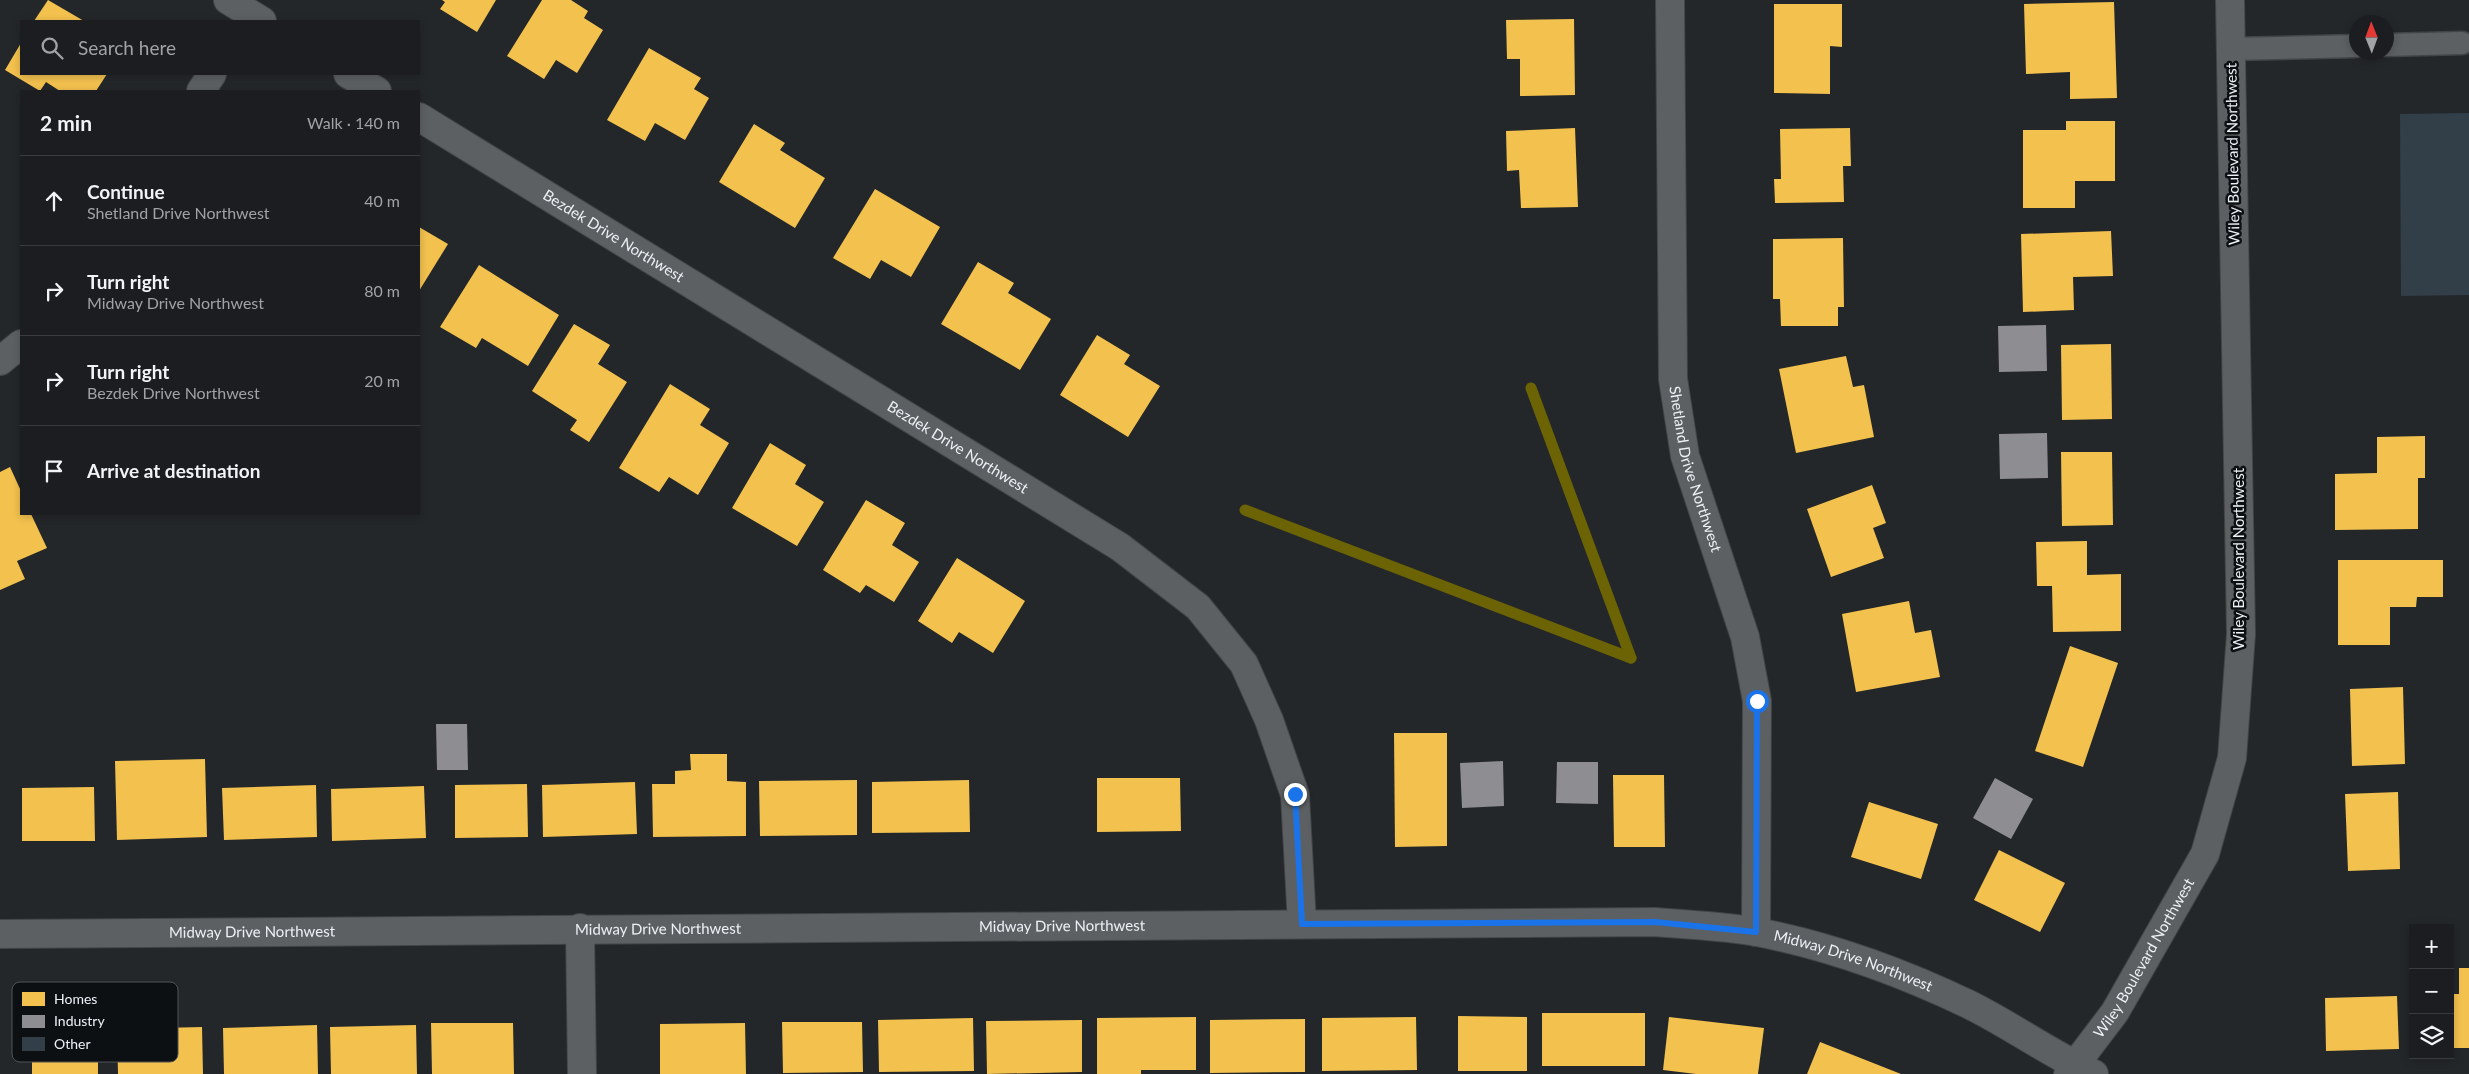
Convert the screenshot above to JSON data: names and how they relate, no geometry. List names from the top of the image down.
{
  "streets": {
    "street": [
      "Wiley Boulevard Northwest",
      "Bezdek Drive Northwest",
      "Shetland Drive Northwest",
      "Midway Drive Northwest"
    ]
  },
  "crossings": [
    ["Wiley Boulevard Northwest", "Midway Drive Northwest"],
    ["Bezdek Drive Northwest", "Midway Drive Northwest"],
    ["Shetland Drive Northwest", "Midway Drive Northwest"]
  ],
  "legend": ["Homes", "Industry", "Other"],
  "north": "top",
  "page": {
    "search": "Search here",
    "heading": ["2 min", "Walk · 140 m"],
    "list": [
      ["Continue", "Shetland Drive Northwest", "40 m"],
      ["Turn right", "Midway Drive Northwest", "80 m"],
      ["Turn right", "Bezdek Drive Northwest", "20 m"],
      "Arrive at destination"
    ],
    "map_buttons": ["+", "−"]
  }
}
